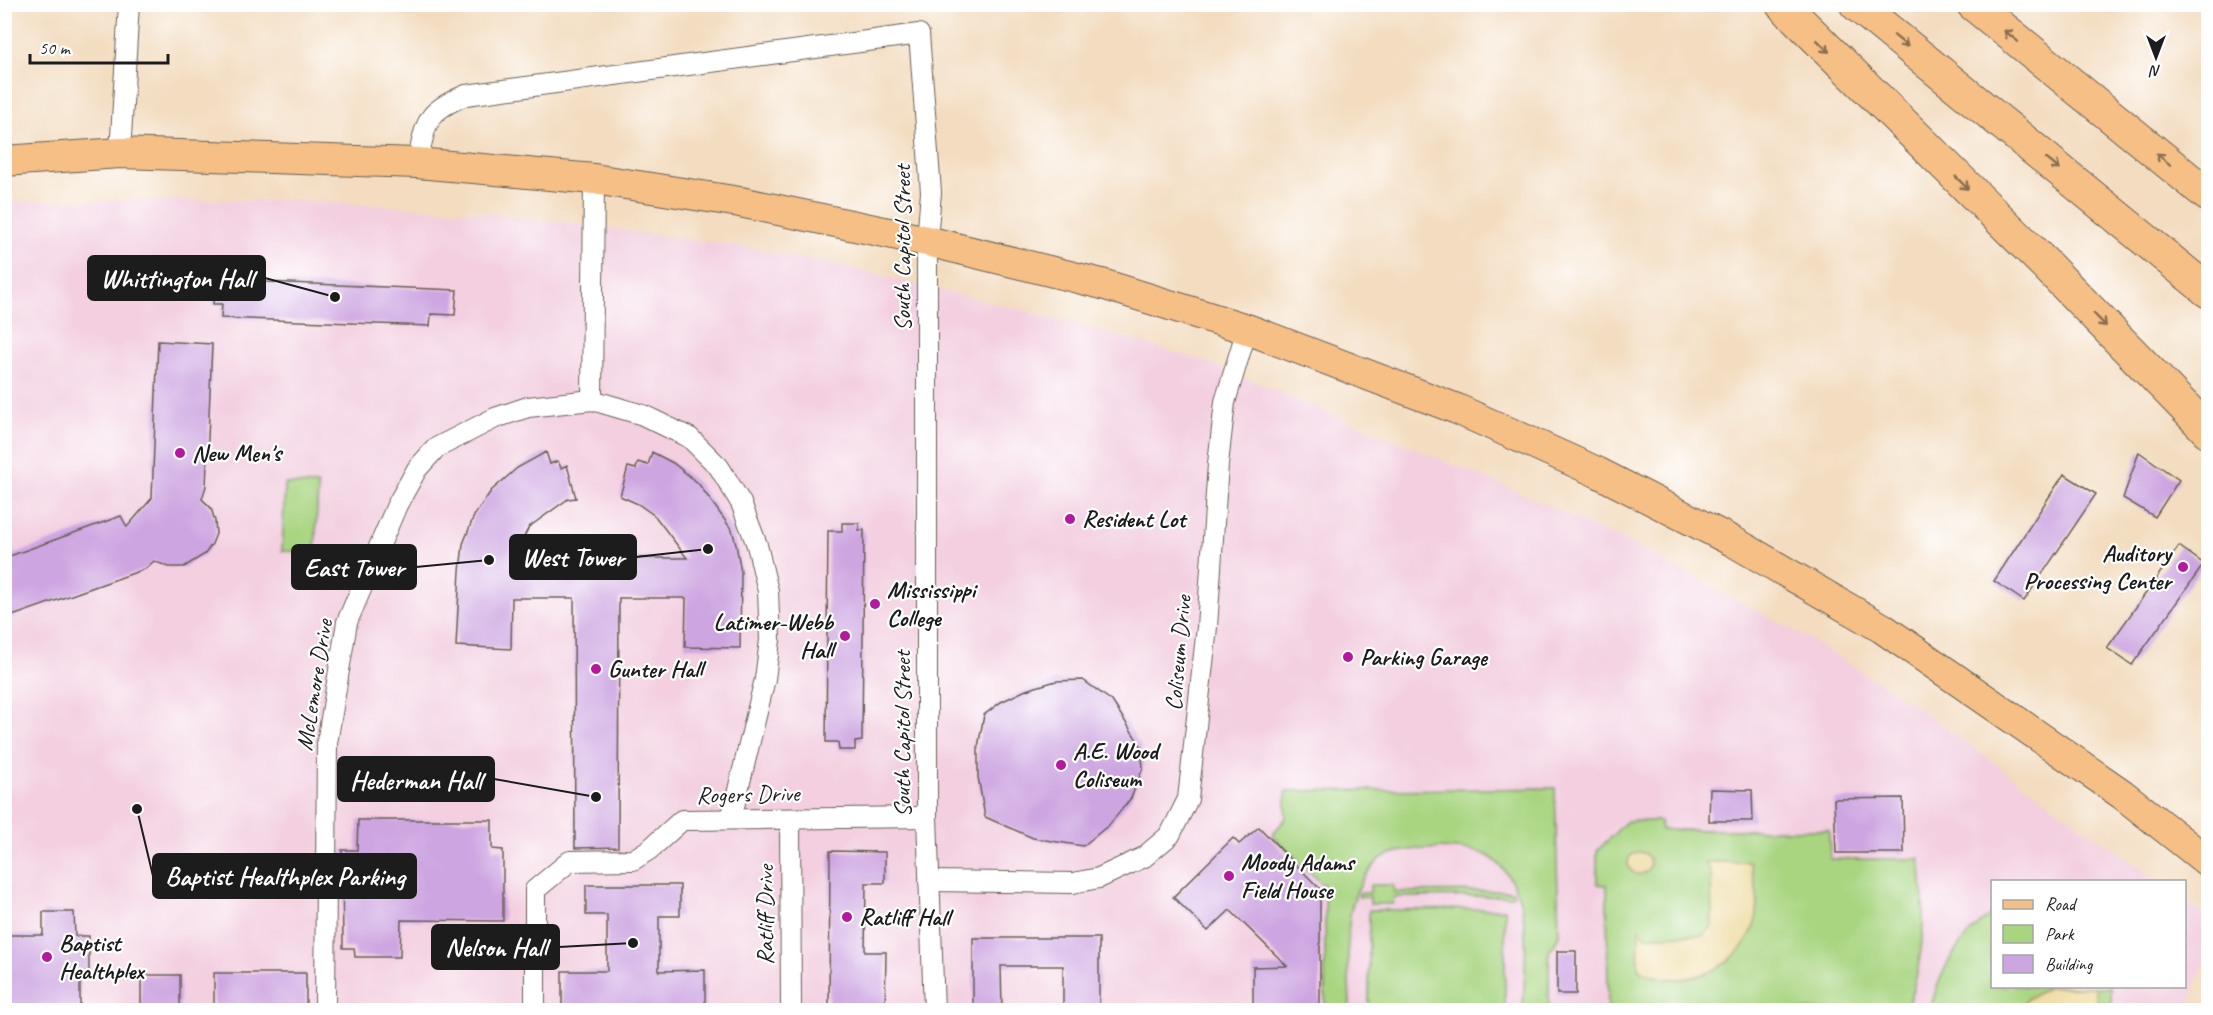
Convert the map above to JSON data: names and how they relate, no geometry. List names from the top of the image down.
{
  "streets": {
    "street": [
      "South Capitol Street",
      "Coliseum Drive",
      "McLemore Drive",
      "Rogers Drive",
      "Ratliff Drive"
    ]
  },
  "crossings": [
    ["South Capitol Street", "Coliseum Drive"],
    ["South Capitol Street", "Rogers Drive"],
    ["Rogers Drive", "Ratliff Drive"]
  ],
  "places": [
    "Whittington Hall",
    "New Men's",
    "Resident Lot",
    "West Tower",
    "East Tower",
    "Auditory Processing Center",
    "Mississippi College",
    "Latimer-Webb Hall",
    "Parking Garage",
    "Gunter Hall",
    "A.E. Wood Coliseum",
    "Hederman Hall",
    "Baptist Healthplex Parking",
    "Moody Adams Field House",
    "Ratliff Hall",
    "Nelson Hall",
    "Baptist Healthplex"
  ],
  "legend": ["Road", "Park", "Building"],
  "scale_bar": "50 m",
  "north": "bottom"
}
